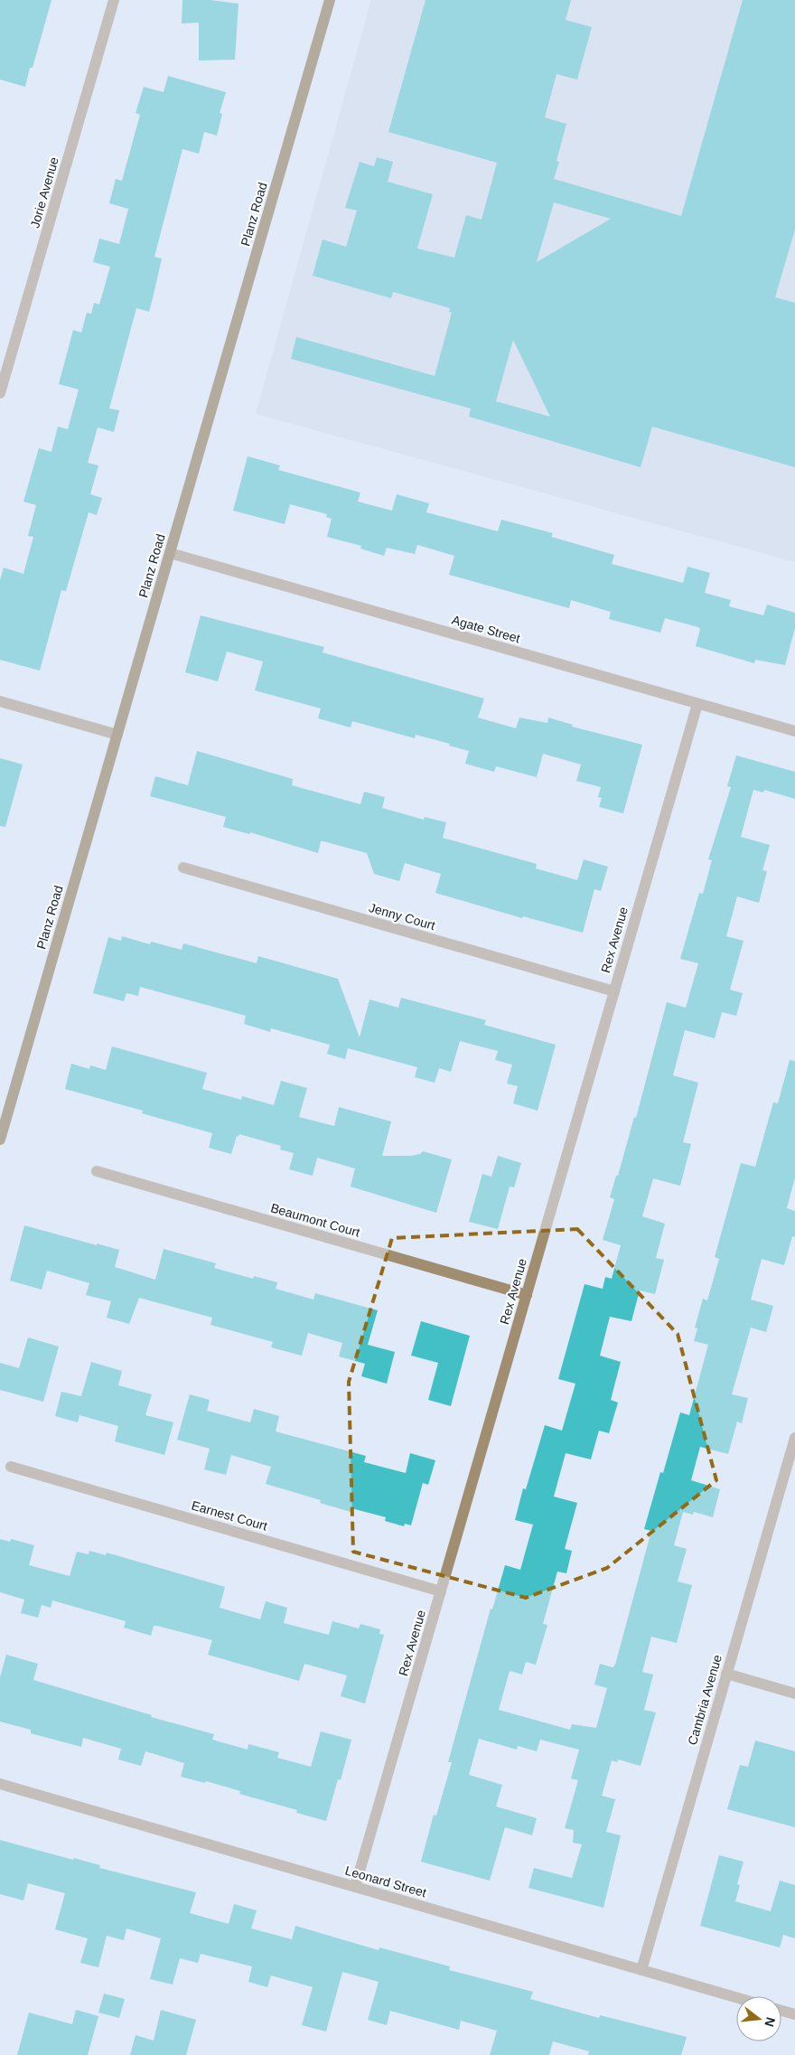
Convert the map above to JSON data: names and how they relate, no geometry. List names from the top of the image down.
{
  "streets": {
    "street": [
      "Jorie Avenue",
      "Planz Road",
      "Agate Street",
      "Jenny Court",
      "Rex Avenue",
      "Beaumont Court",
      "Earnest Court",
      "Cambria Avenue",
      "Leonard Street"
    ]
  },
  "crossings": [
    ["Planz Road", "Agate Street"],
    ["Agate Street", "Rex Avenue"],
    ["Jenny Court", "Rex Avenue"],
    ["Rex Avenue", "Beaumont Court"],
    ["Rex Avenue", "Earnest Court"],
    ["Rex Avenue", "Leonard Street"],
    ["Cambria Avenue", "Leonard Street"]
  ],
  "north": "right"
}
